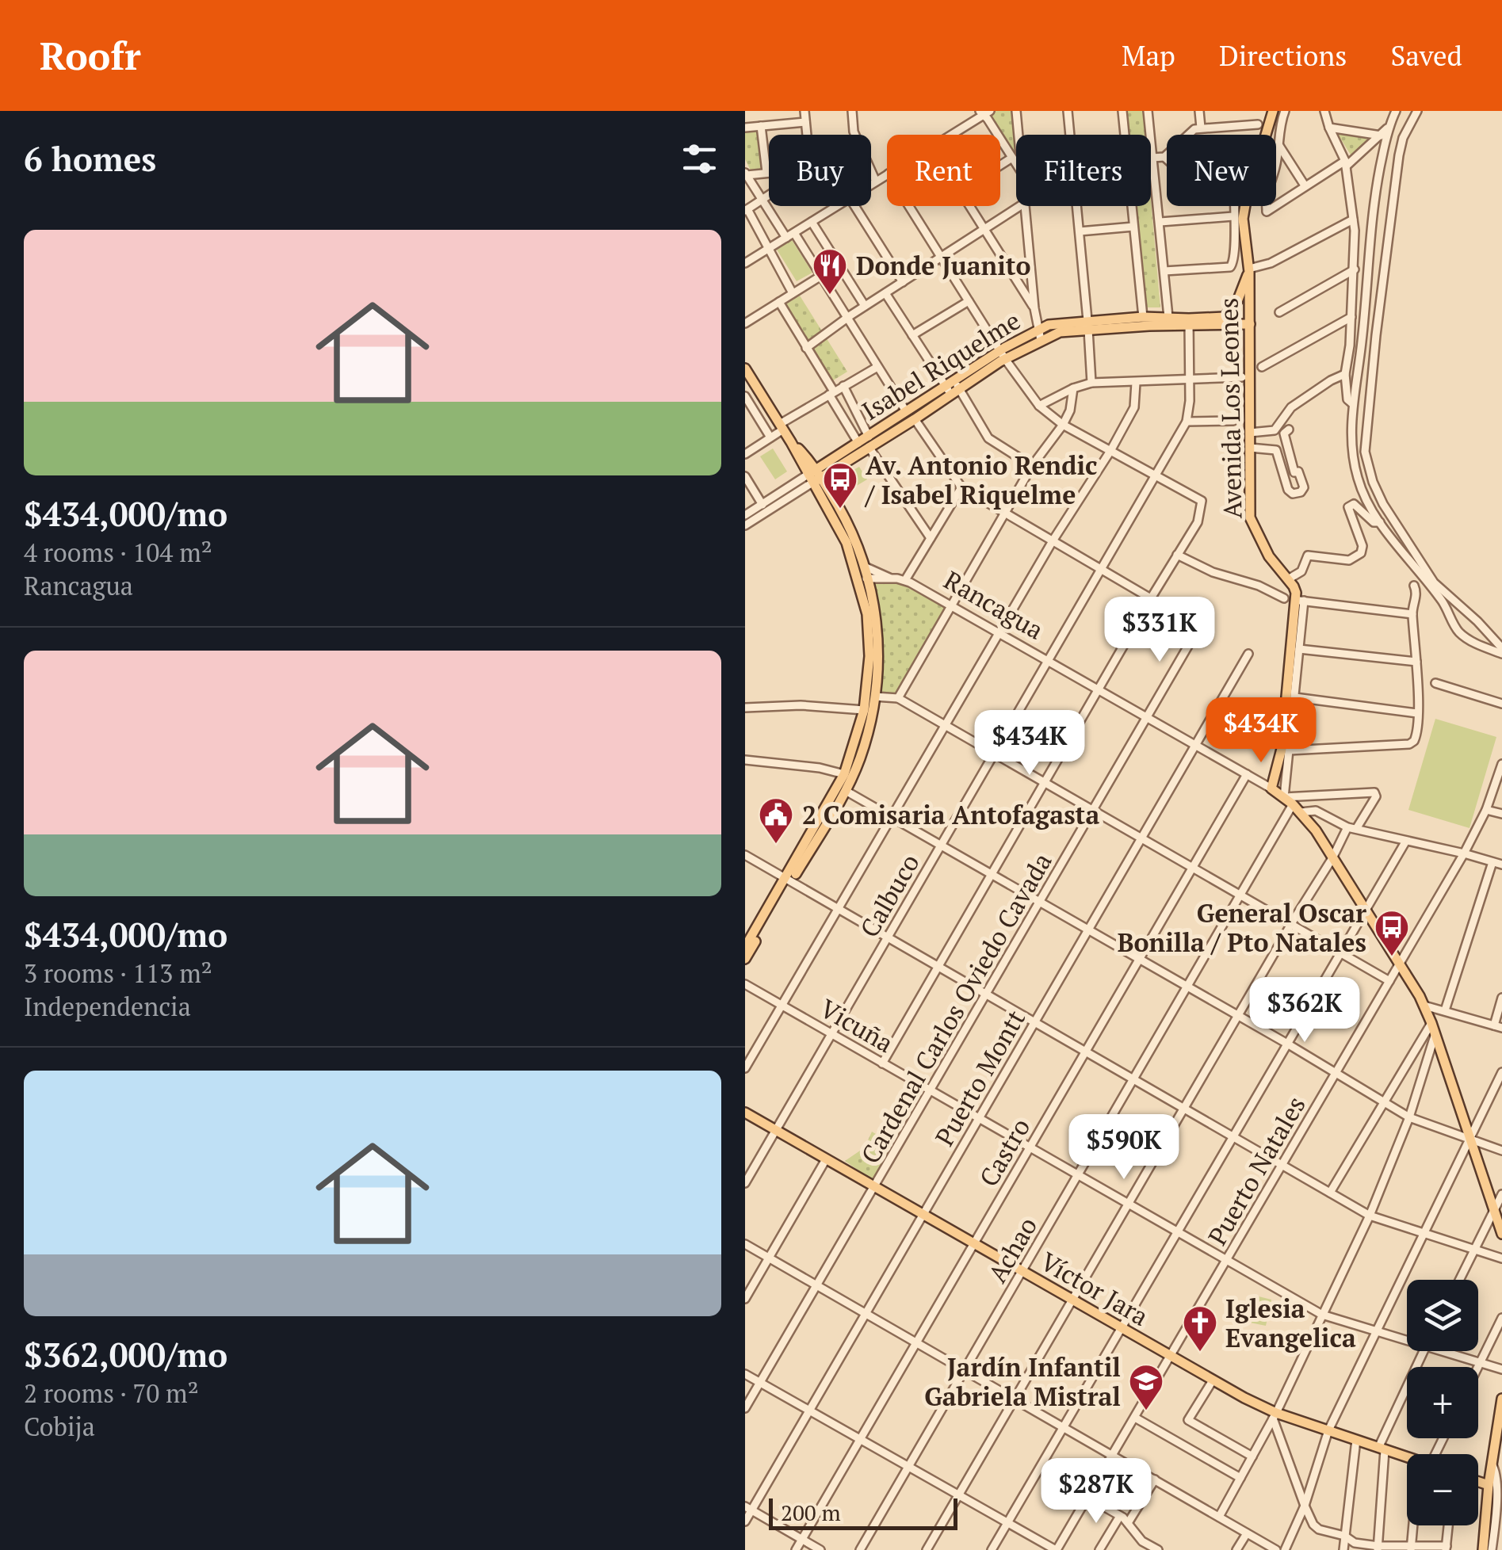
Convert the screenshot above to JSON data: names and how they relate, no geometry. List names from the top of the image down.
{
  "streets": {
    "main road": [
      "Isabel Riquelme",
      "Avenida Los Leones",
      "Rancagua",
      "Víctor Jara"
    ],
    "street": [
      "Calbuco",
      "Cardenal Carlos Oviedo Cavada",
      "Vicuña",
      "Puerto Montt",
      "Castro",
      "Puerto Natales",
      "Achao"
    ]
  },
  "crossings": [
    ["Isabel Riquelme", "Avenida Los Leones"],
    ["Isabel Riquelme", "Calbuco"],
    ["Avenida Los Leones", "Rancagua"],
    ["Rancagua", "Calbuco"],
    ["Rancagua", "Cardenal Carlos Oviedo Cavada"],
    ["Rancagua", "Puerto Montt"],
    ["Rancagua", "Castro"],
    ["Rancagua", "Puerto Natales"],
    ["Rancagua", "Achao"],
    ["Calbuco", "Vicuña"],
    ["Calbuco", "Víctor Jara"],
    ["Cardenal Carlos Oviedo Cavada", "Vicuña"],
    ["Cardenal Carlos Oviedo Cavada", "Víctor Jara"],
    ["Vicuña", "Puerto Montt"],
    ["Vicuña", "Castro"],
    ["Vicuña", "Puerto Natales"],
    ["Vicuña", "Achao"],
    ["Puerto Montt", "Víctor Jara"],
    ["Castro", "Víctor Jara"],
    ["Puerto Natales", "Víctor Jara"],
    ["Achao", "Víctor Jara"]
  ],
  "places": {
    "restaurant": ["Donde Juanito"],
    "bus stop": ["Av. Antonio Rendic / Isabel Riquelme", "General Oscar Bonilla / Pto Natales"],
    "public building": ["2 Comisaria Antofagasta"],
    "church": ["Iglesia Evangelica"],
    "school or university": ["Jardín Infantil Gabriela Mistral"]
  },
  "scale_bar": "200 m",
  "page": {
    "header": "Roofr",
    "nav": ["Map", "Directions", "Saved"],
    "heading": "6 homes",
    "chip": [
      "Buy",
      "Rent",
      "Filters",
      "New"
    ],
    "list": [
      {
        "name": "$434,000/mo",
        "note": "4 rooms · 104 m² · Rancagua"
      },
      {
        "name": "$434,000/mo",
        "note": "3 rooms · 113 m² · Independencia"
      },
      {
        "name": "$362,000/mo",
        "note": "2 rooms · 70 m² · Cobija"
      }
    ],
    "price": [
      "$331K",
      "$434K",
      "$434K",
      "$362K",
      "$590K",
      "$287K"
    ],
    "map_buttons": ["+", "−"],
    "scale": "200 m"
  }
}
